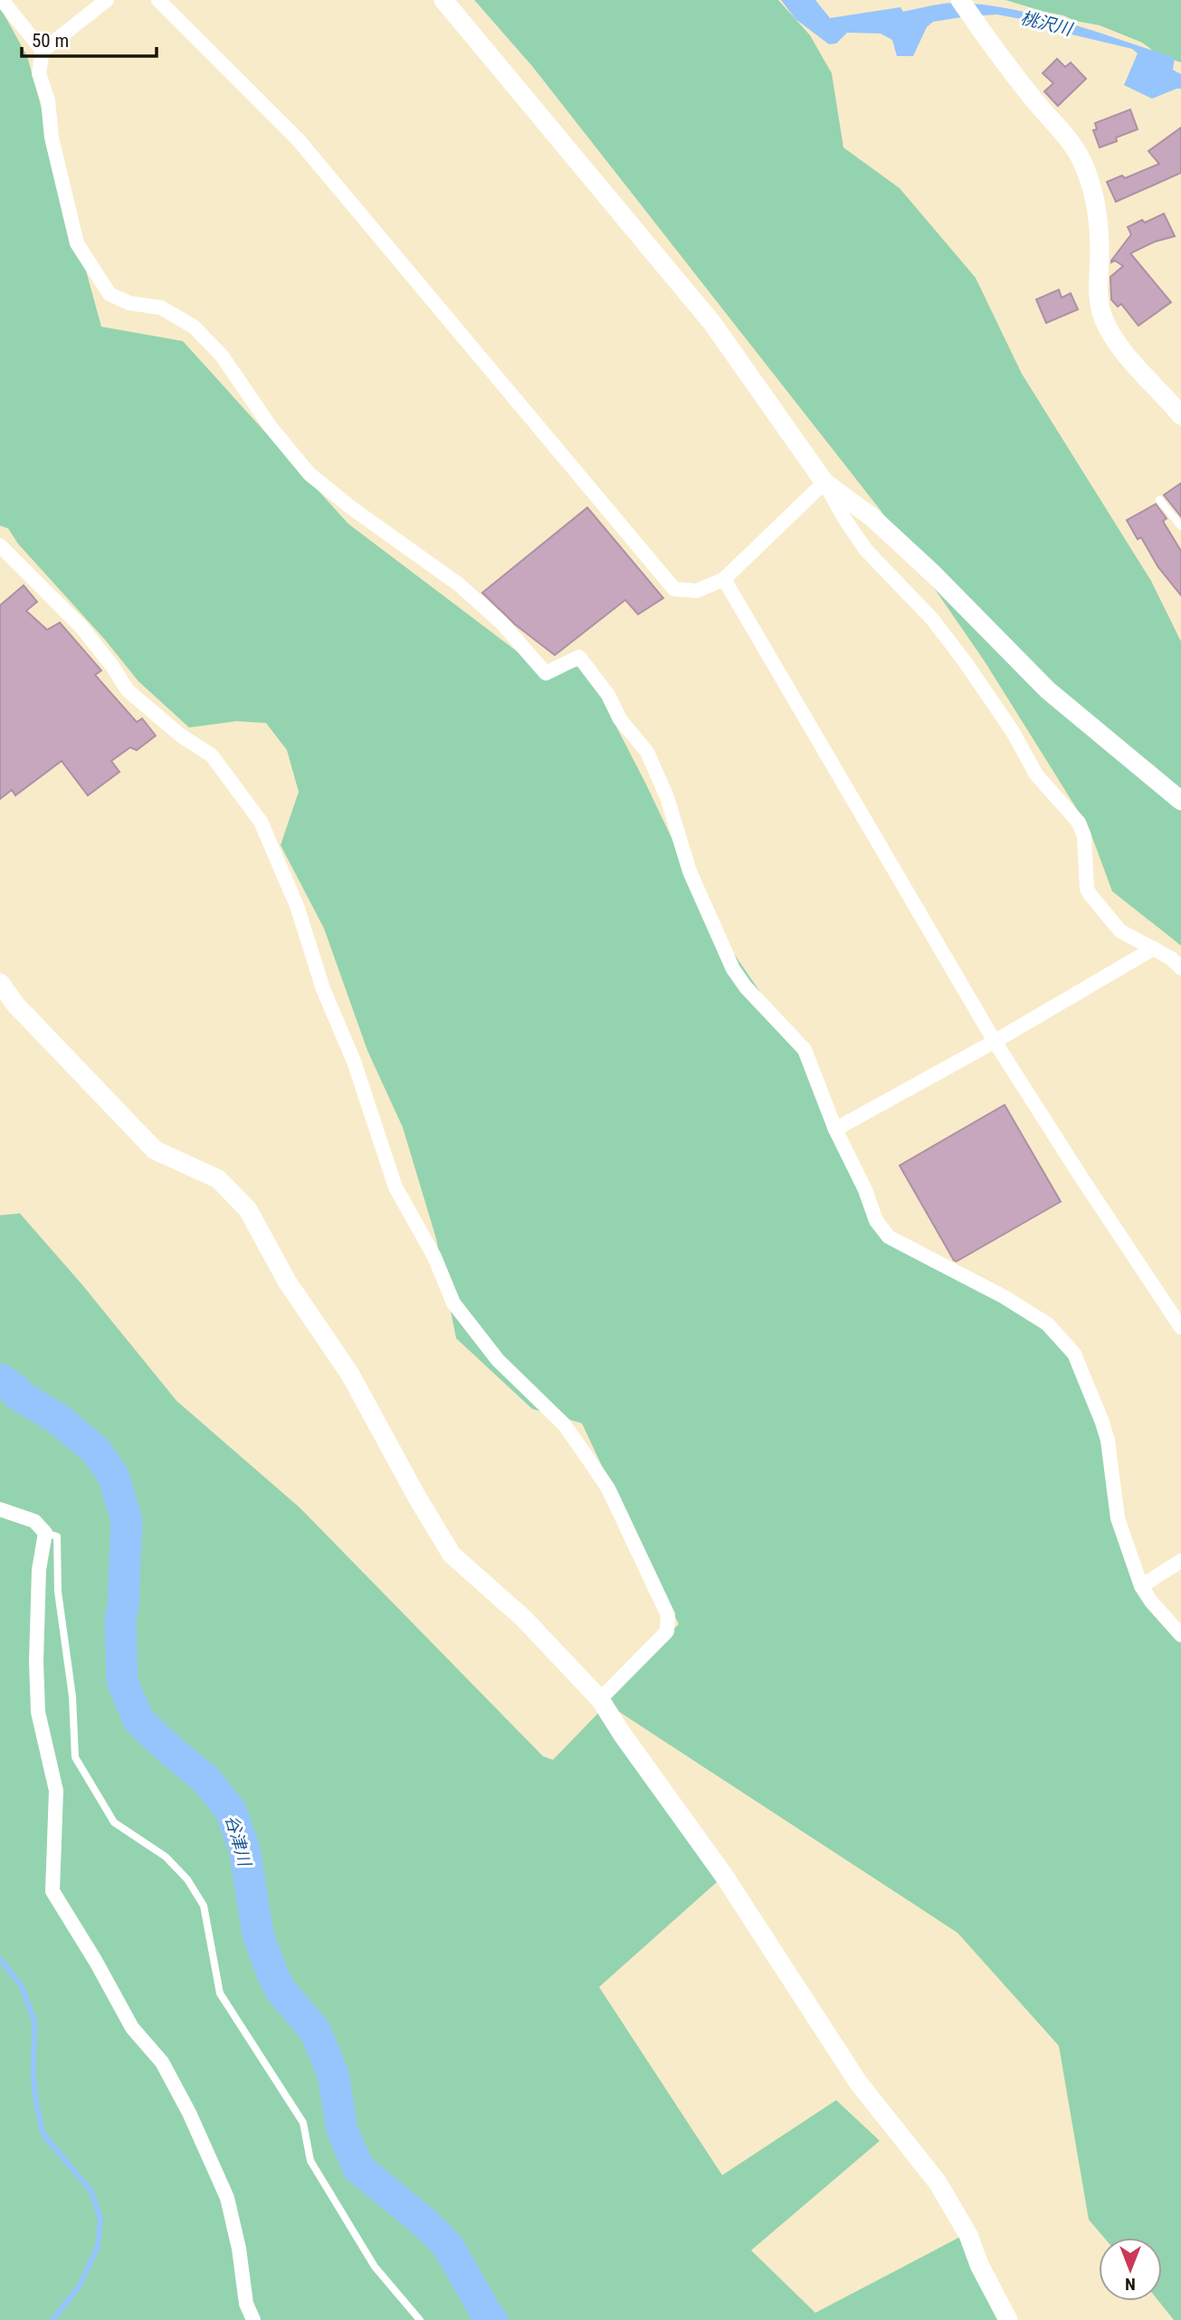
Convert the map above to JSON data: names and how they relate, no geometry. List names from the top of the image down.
{
  "water": ["桃沢川", "谷津川"],
  "scale_bar": "50 m",
  "north": "bottom"
}
